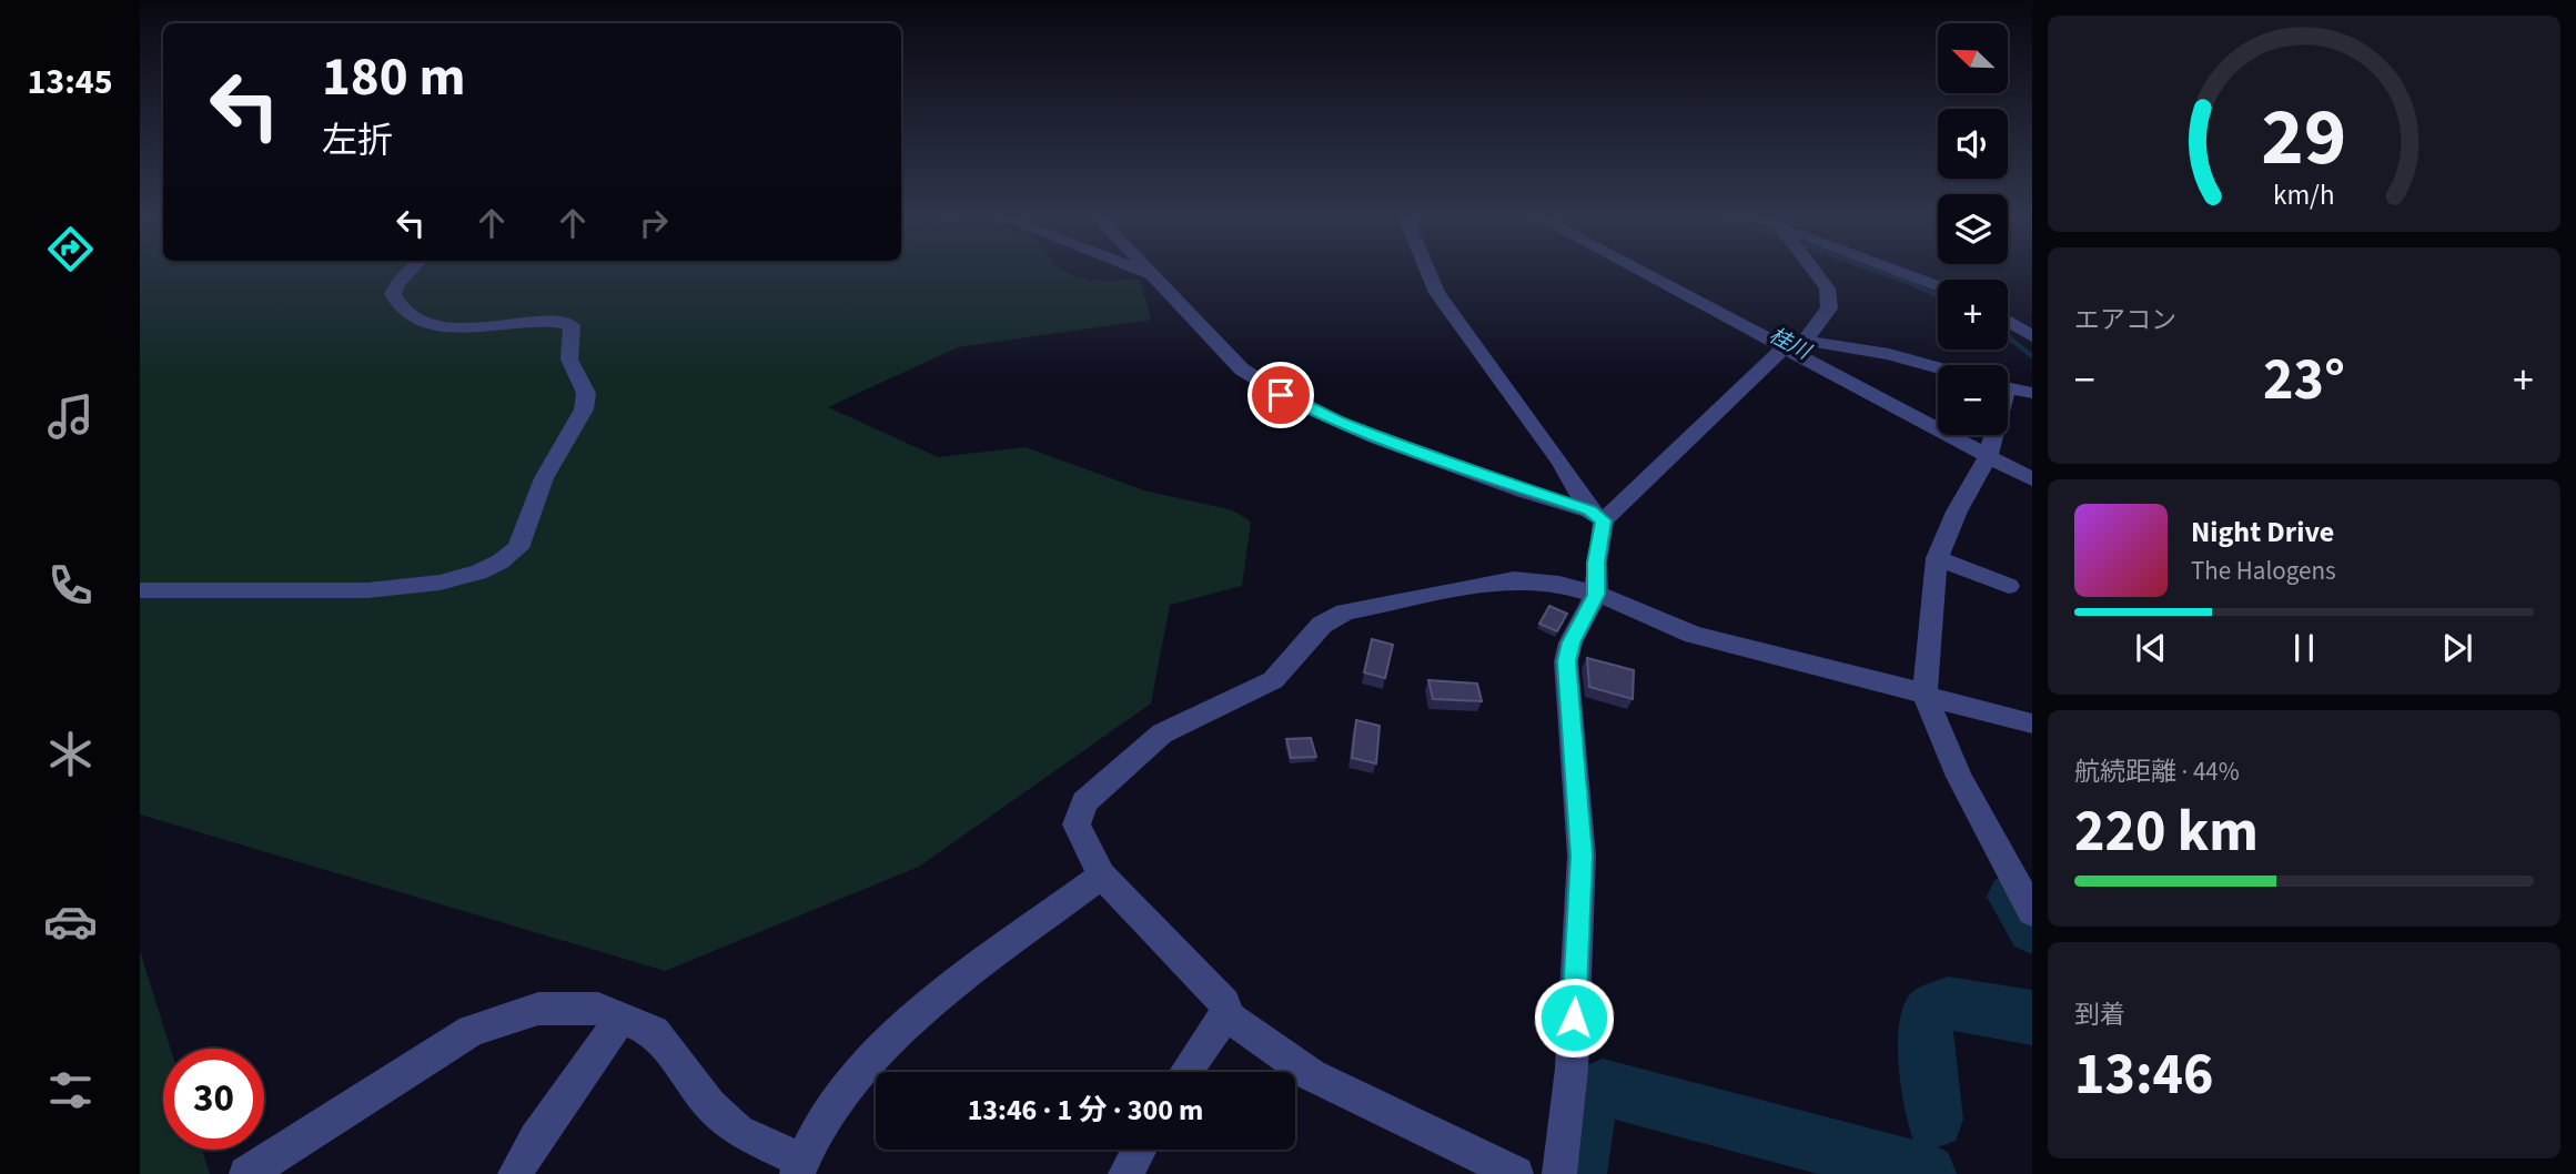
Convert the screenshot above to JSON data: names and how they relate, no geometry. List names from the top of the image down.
{
  "water": ["桂川"],
  "north": "top left",
  "page": {
    "tabs": "13:45",
    "map_buttons": ["+", "−"],
    "turn": ["180 m", "左折"],
    "tile": [
      "エアコン",
      ["航続距離 · 44%", "220 km"],
      ["到着", "13:46"]
    ],
    "heat": ["−", "23°", "+"],
    "song": ["Night Drive", "The Halogens"],
    "limit": "30",
    "trip": "13:46 · 1 分 · 300 m",
    "gauge": ["29", "km/h"]
  }
}
